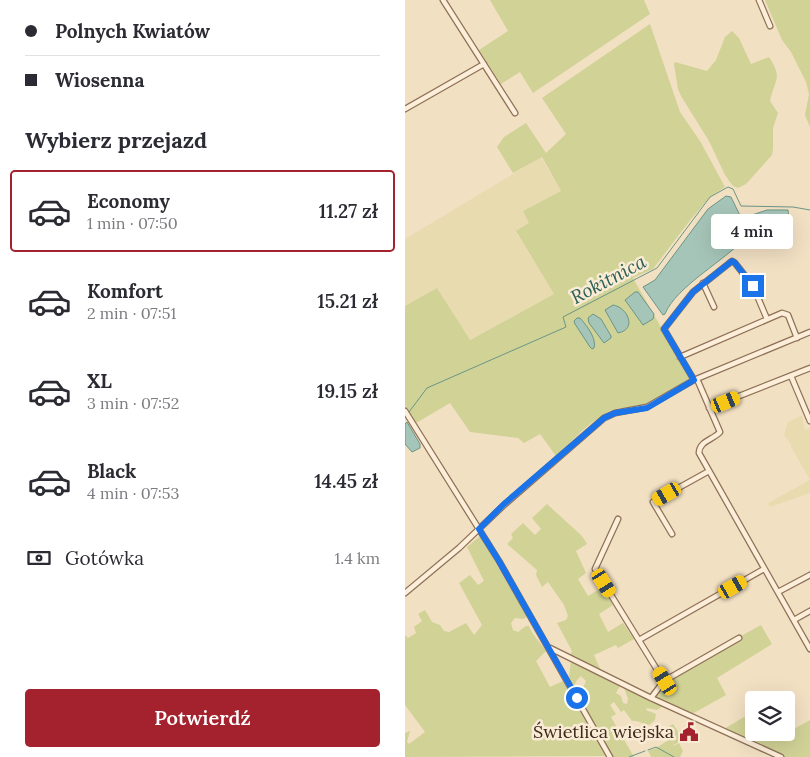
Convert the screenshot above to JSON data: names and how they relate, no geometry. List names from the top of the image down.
{
  "water": ["Rokitnica"],
  "places": {
    "public building": ["Świetlica wiejska"]
  },
  "page": {
    "banner": ["Polnych Kwiatów", "Wiosenna"],
    "heading": "Wybierz przejazd",
    "list": [
      {
        "name": "Economy",
        "note": "1 min · 07:50",
        "value": "11.27 zł"
      },
      {
        "name": "Komfort",
        "note": "2 min · 07:51",
        "value": "15.21 zł"
      },
      {
        "name": "XL",
        "note": "3 min · 07:52",
        "value": "19.15 zł"
      },
      {
        "name": "Black",
        "note": "4 min · 07:53",
        "value": "14.45 zł"
      }
    ],
    "bubble": "4 min",
    "pay": ["Gotówka", "1.4 km"],
    "buttons": "Potwierdź"
  }
}
